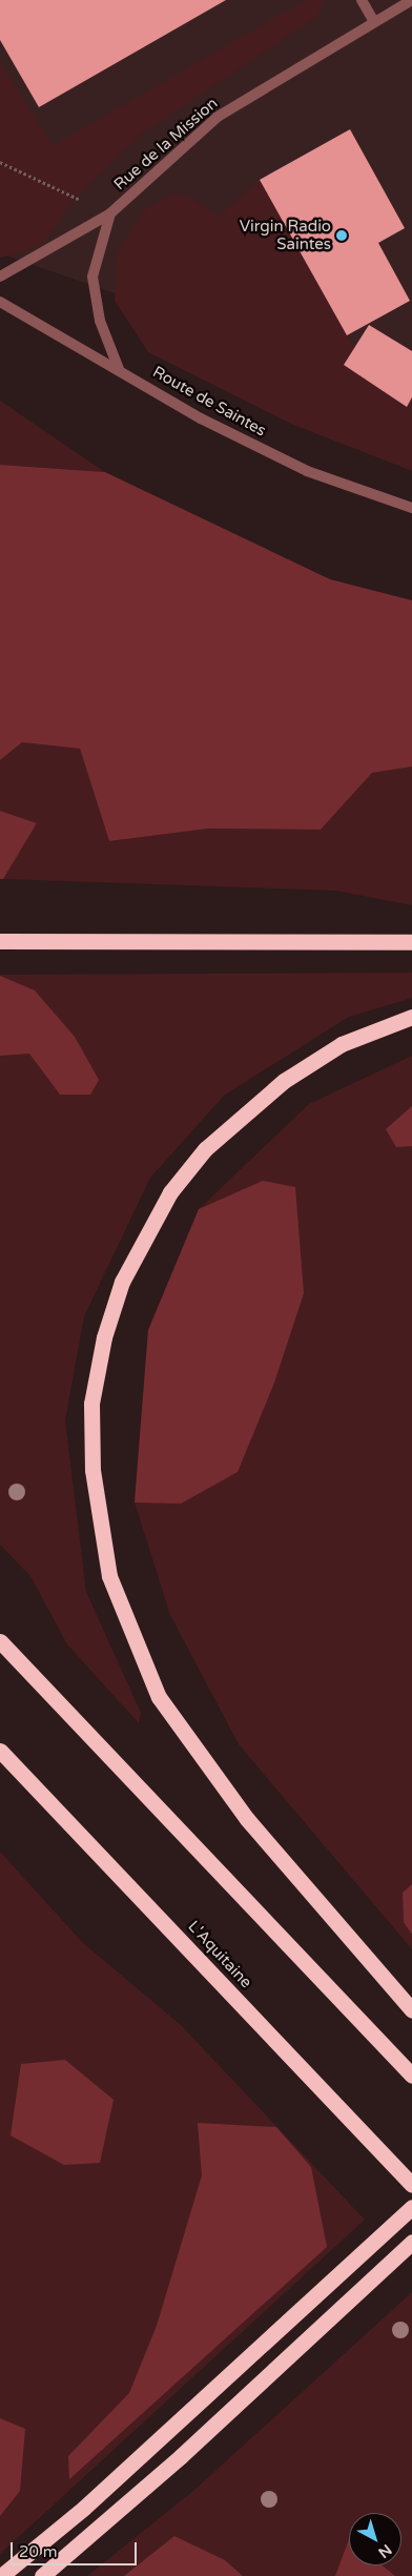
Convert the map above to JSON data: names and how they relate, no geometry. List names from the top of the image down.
{
  "streets": {
    "highway": ["L'Aquitaine"],
    "street": ["Rue de la Mission", "Route de Saintes"]
  },
  "crossings": [
    ["Rue de la Mission", "Route de Saintes"]
  ],
  "places": ["Virgin Radio Saintes"],
  "scale_bar": "20 m",
  "north": "bottom right"
}
